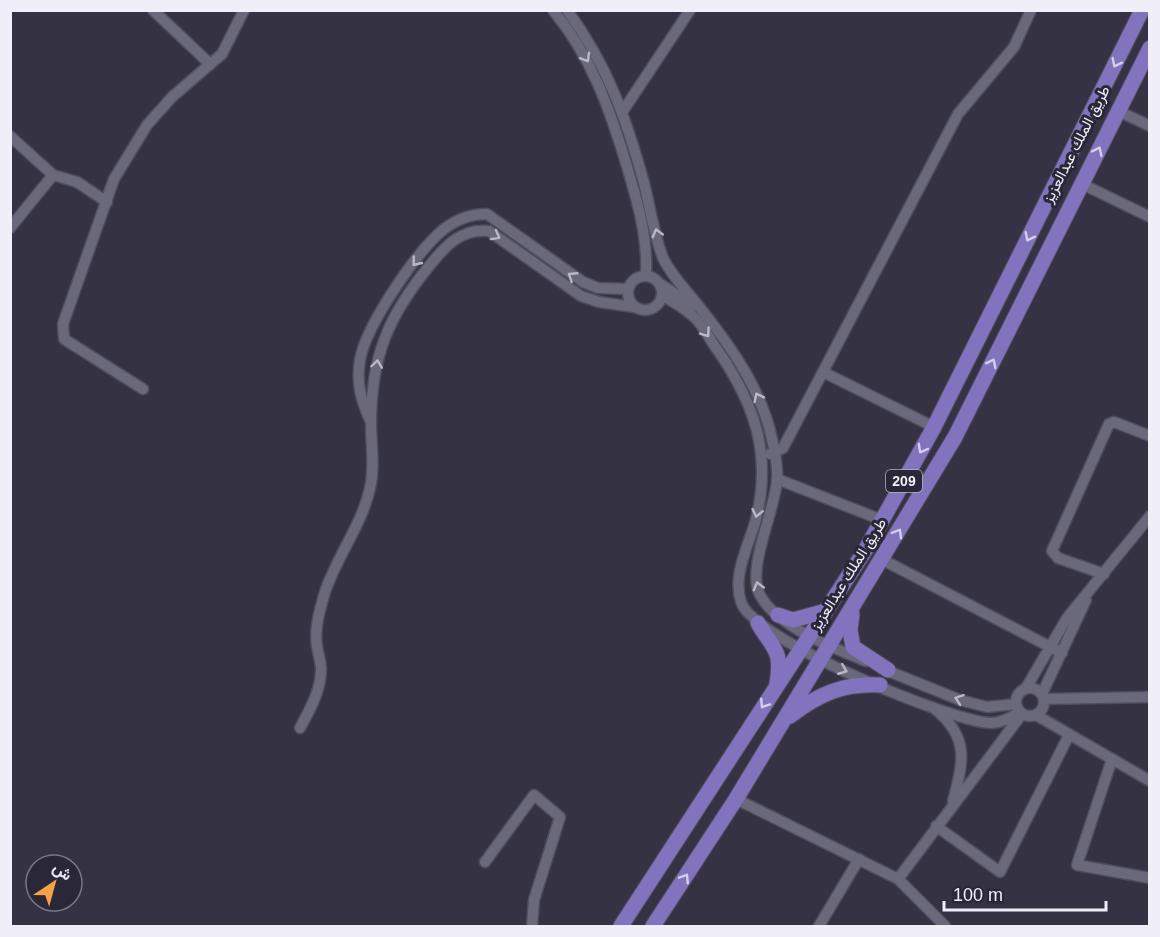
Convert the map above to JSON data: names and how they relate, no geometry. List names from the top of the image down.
{
  "streets": {
    "main road": ["طريق الملك عبدالعزيز", "209"]
  },
  "scale_bar": "100 m",
  "north": "top right"
}
